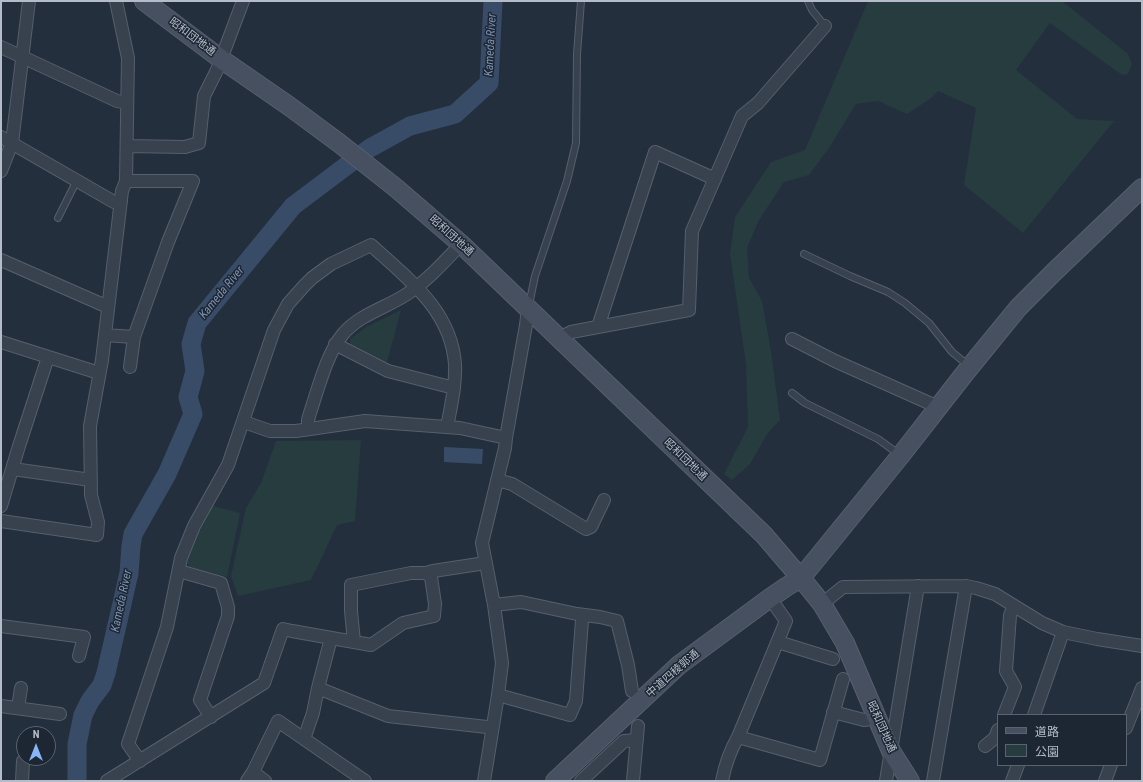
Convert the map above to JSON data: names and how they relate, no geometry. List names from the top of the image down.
{
  "streets": {
    "street": ["昭和団地通", "中道四稜郭通"]
  },
  "crossings": [
    ["昭和団地通", "中道四稜郭通"]
  ],
  "water": ["Kameda River"],
  "legend": ["道路", "公園"],
  "north": "top"
}
